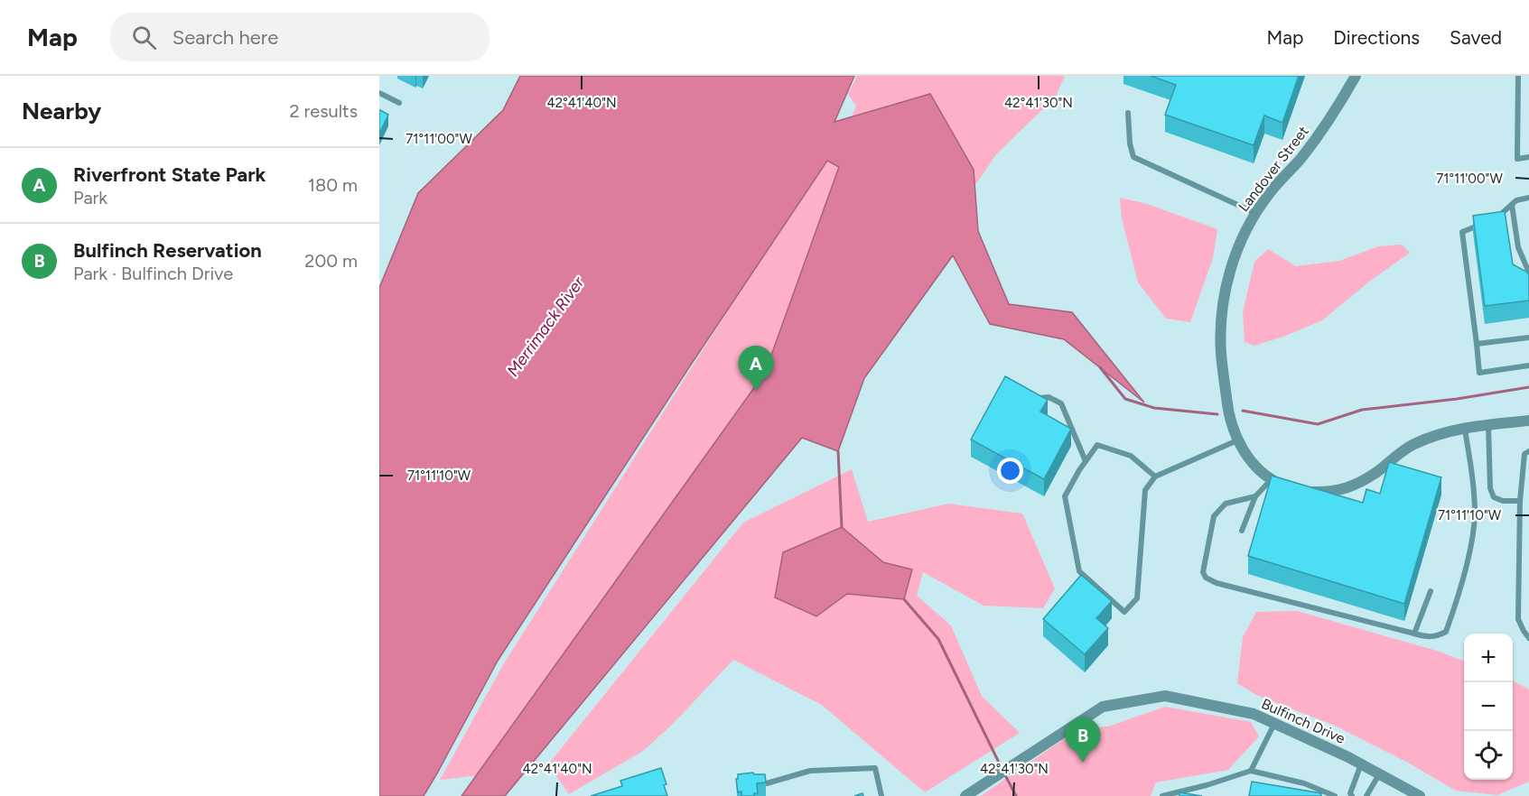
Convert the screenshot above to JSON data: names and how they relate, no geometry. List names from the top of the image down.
{
  "streets": {
    "street": ["Landover Street", "Bulfinch Drive"]
  },
  "water": ["Merrimack River"],
  "page": {
    "header": "Map",
    "search": "Search here",
    "nav": ["Map", "Directions", "Saved"],
    "heading": ["Nearby", "2 results"],
    "list": [
      {
        "mark": "A",
        "name": "Riverfront State Park",
        "note": "Park",
        "value": "180 m"
      },
      {
        "mark": "B",
        "name": "Bulfinch Reservation",
        "note": "Park · Bulfinch Drive",
        "value": "200 m"
      }
    ],
    "pins": ["A", "B"],
    "map_buttons": ["+", "−"]
  },
  "coordinates": [
    "42°41'40\"N",
    "42°41'30\"N",
    "71°11'00\"W",
    "71°11'10\"W"
  ]
}
